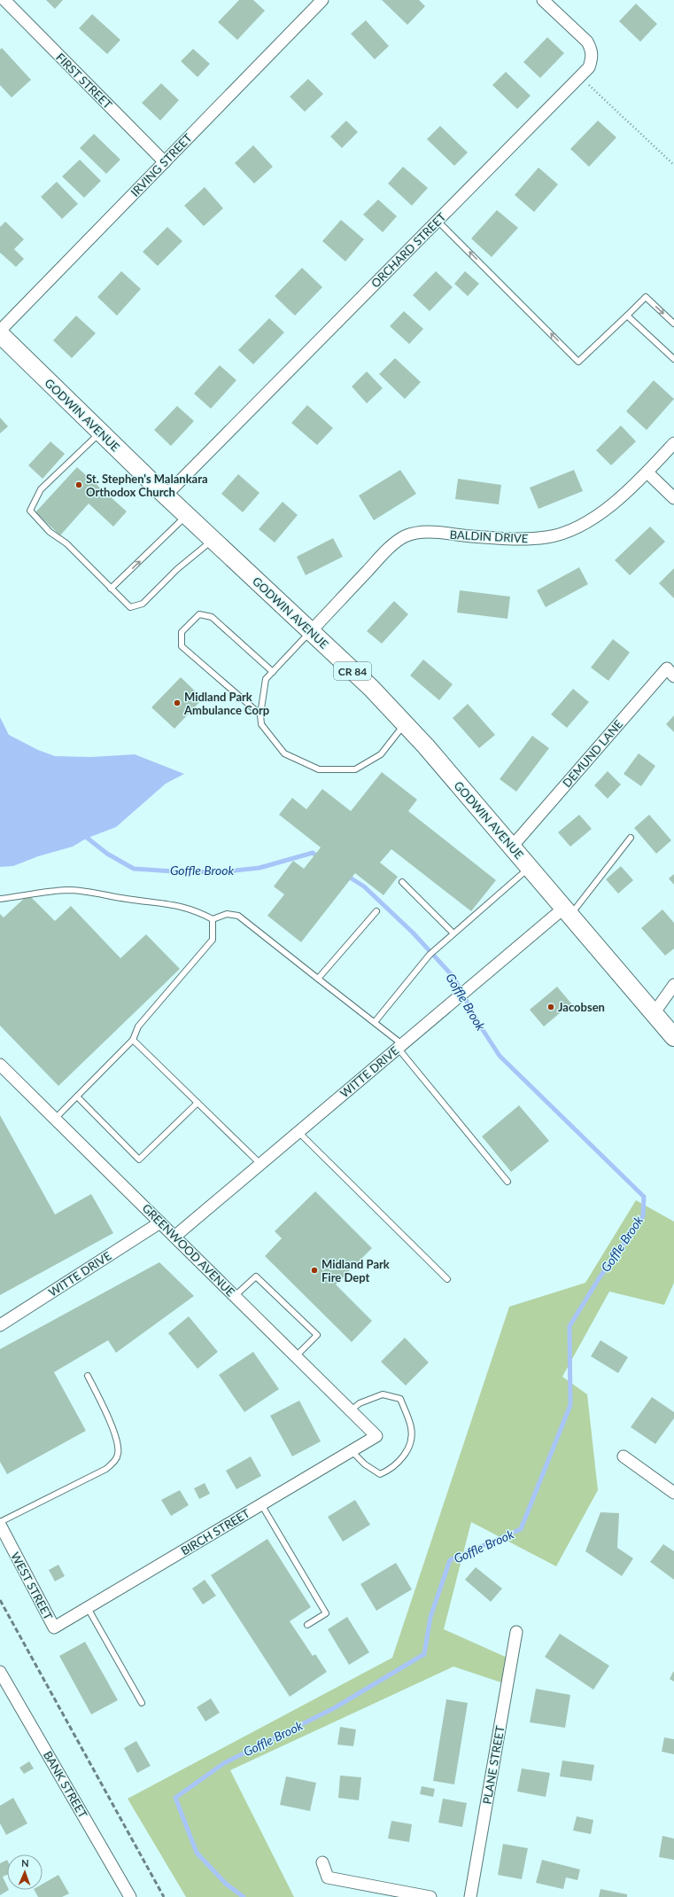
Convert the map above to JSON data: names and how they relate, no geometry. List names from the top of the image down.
{
  "streets": {
    "main road": ["GODWIN AVENUE", "CR 84"],
    "street": [
      "FIRST STREET",
      "IRVING STREET",
      "ORCHARD STREET",
      "BALDIN DRIVE",
      "DEMUND LANE",
      "WITTE DRIVE",
      "GREENWOOD AVENUE",
      "BIRCH STREET",
      "WEST STREET",
      "PLANE STREET",
      "BANK STREET"
    ]
  },
  "crossings": [
    ["FIRST STREET", "IRVING STREET"],
    ["ORCHARD STREET", "GODWIN AVENUE"],
    ["GODWIN AVENUE", "BALDIN DRIVE"],
    ["GODWIN AVENUE", "DEMUND LANE"],
    ["GODWIN AVENUE", "WITTE DRIVE"],
    ["WITTE DRIVE", "GREENWOOD AVENUE"],
    ["GREENWOOD AVENUE", "BIRCH STREET"],
    ["BIRCH STREET", "WEST STREET"]
  ],
  "water": ["Goffle Brook"],
  "places": [
    "St. Stephen's Malankara Orthodox Church",
    "Midland Park Ambulance Corp",
    "Jacobsen",
    "Midland Park Fire Dept"
  ],
  "north": "top"
}
